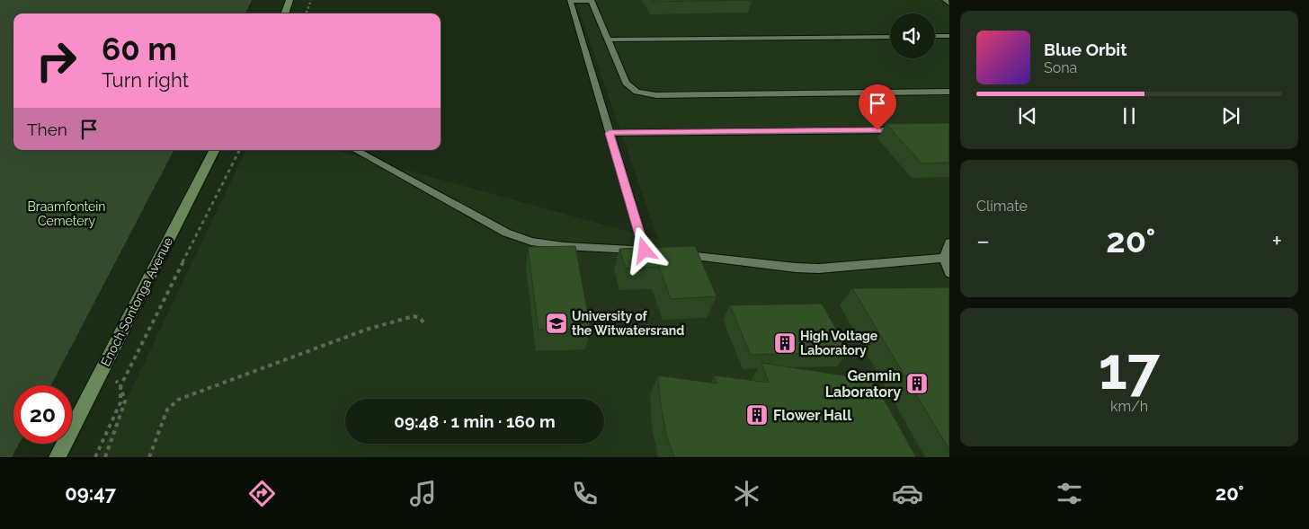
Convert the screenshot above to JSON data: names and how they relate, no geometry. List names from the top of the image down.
{
  "streets": {
    "main road": ["Enoch Sontonga Avenue"]
  },
  "parks": ["Braamfontein Cemetery"],
  "places": {
    "school or university": ["University of the Witwatersrand"],
    "building": ["High Voltage Laboratory", "Genmin Laboratory", "Flower Hall"]
  },
  "page": {
    "turn": ["60 m", "Turn right"],
    "song": ["Blue Orbit", "Sona"],
    "then": "Then",
    "tile": [
      "Climate",
      ["17", "km/h"]
    ],
    "heat": ["−", "20°", "+"],
    "limit": "20",
    "trip": "09:48 · 1 min · 160 m",
    "tabs": ["09:47", "20°"]
  }
}
